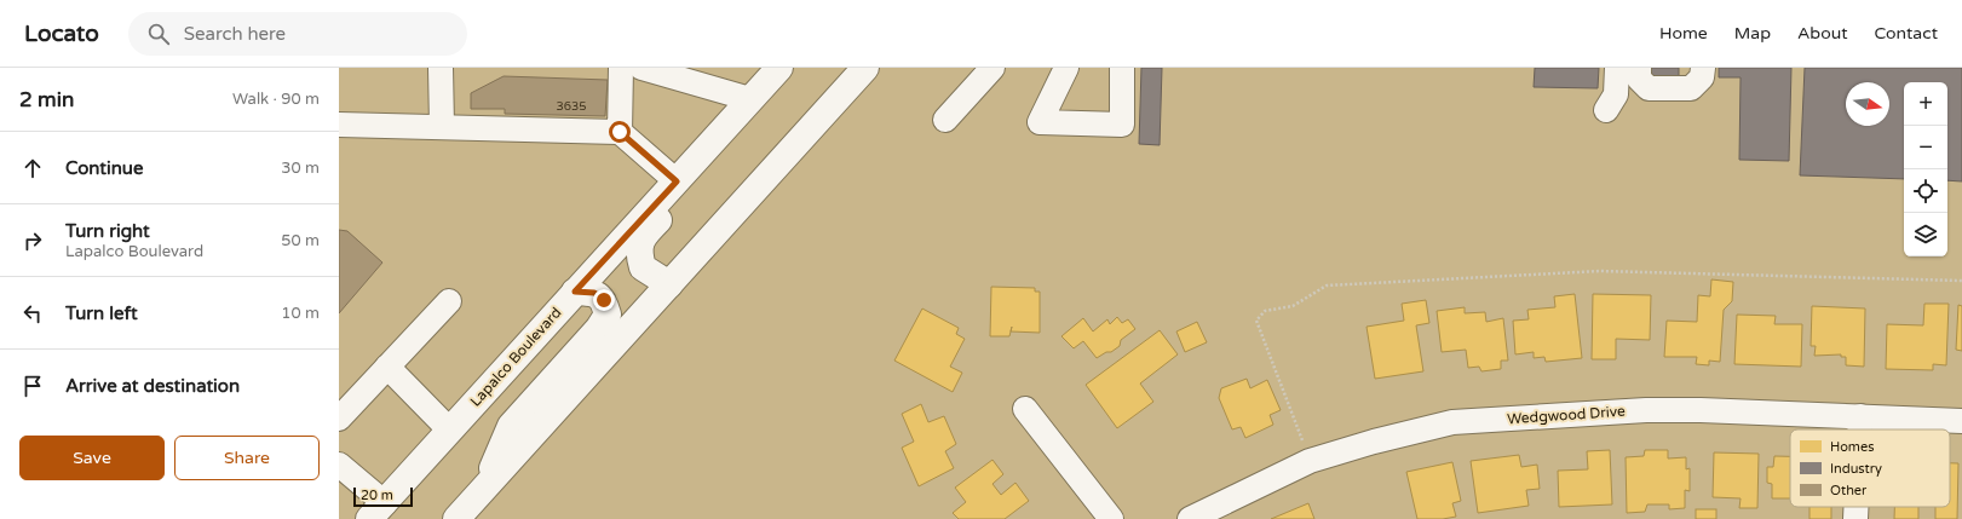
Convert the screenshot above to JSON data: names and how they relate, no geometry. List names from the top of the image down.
{
  "streets": {
    "main road": ["Lapalco Boulevard"],
    "street": ["Wedgwood Drive"]
  },
  "house_numbers": ["3635"],
  "legend": ["Homes", "Industry", "Other"],
  "scale_bar": "20 m",
  "north": "right",
  "page": {
    "header": "Locato",
    "search": "Search here",
    "nav": [
      "Home",
      "Map",
      "About",
      "Contact"
    ],
    "heading": ["2 min", "Walk · 90 m"],
    "map_buttons": ["+", "−"],
    "list": [
      ["Continue", "30 m"],
      ["Turn right", "Lapalco Boulevard", "50 m"],
      ["Turn left", "10 m"],
      "Arrive at destination"
    ],
    "buttons": ["Save", "Share"],
    "scale": "20 m"
  }
}
